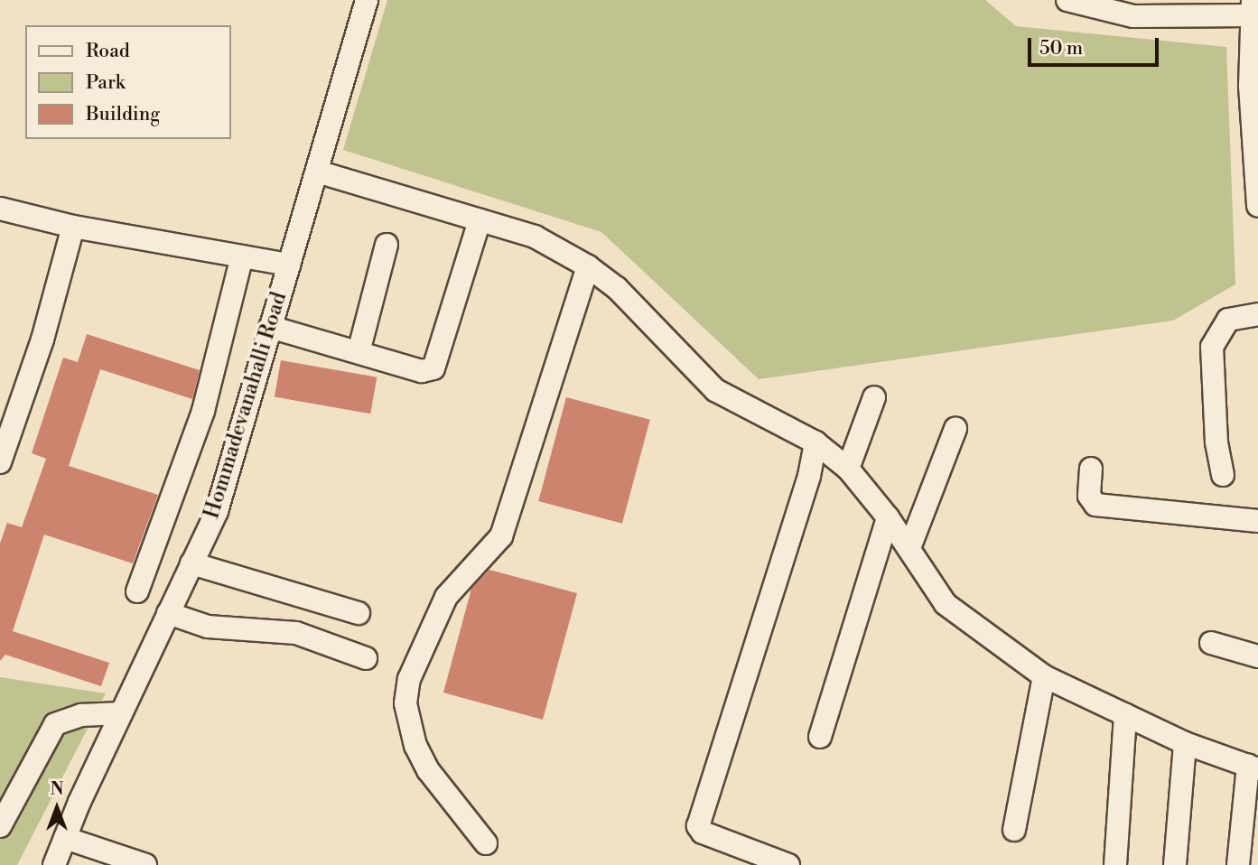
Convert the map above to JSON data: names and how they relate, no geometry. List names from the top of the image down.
{
  "streets": {
    "street": ["Hommadevanahalli Road"]
  },
  "legend": ["Road", "Park", "Building"],
  "scale_bar": "50 m",
  "north": "top"
}
